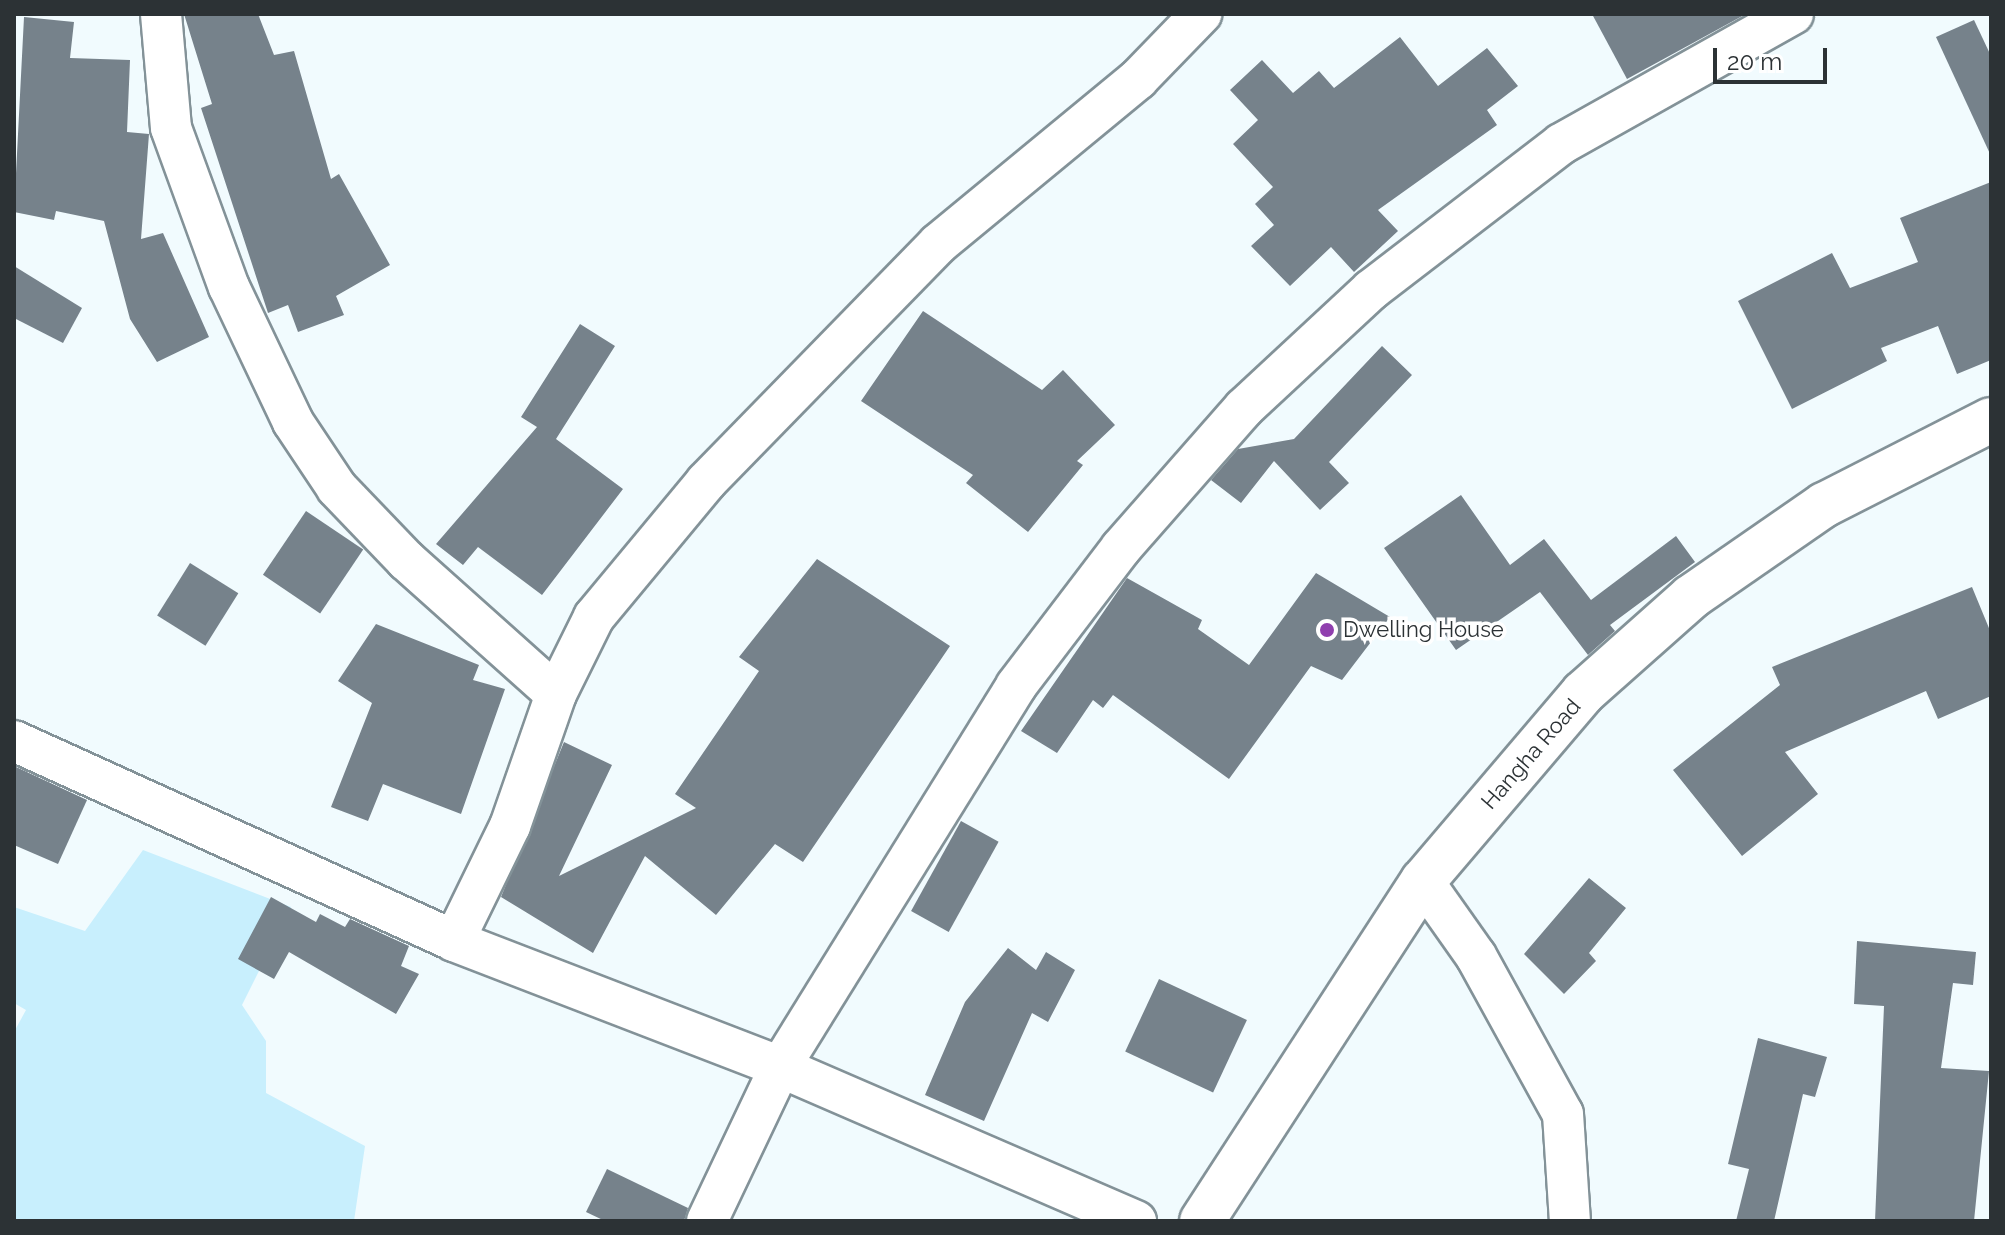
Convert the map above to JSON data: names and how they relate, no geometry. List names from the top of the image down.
{
  "streets": {
    "highway": ["Hangha Road"]
  },
  "places": ["Dwelling House"],
  "scale_bar": "20 m"
}
